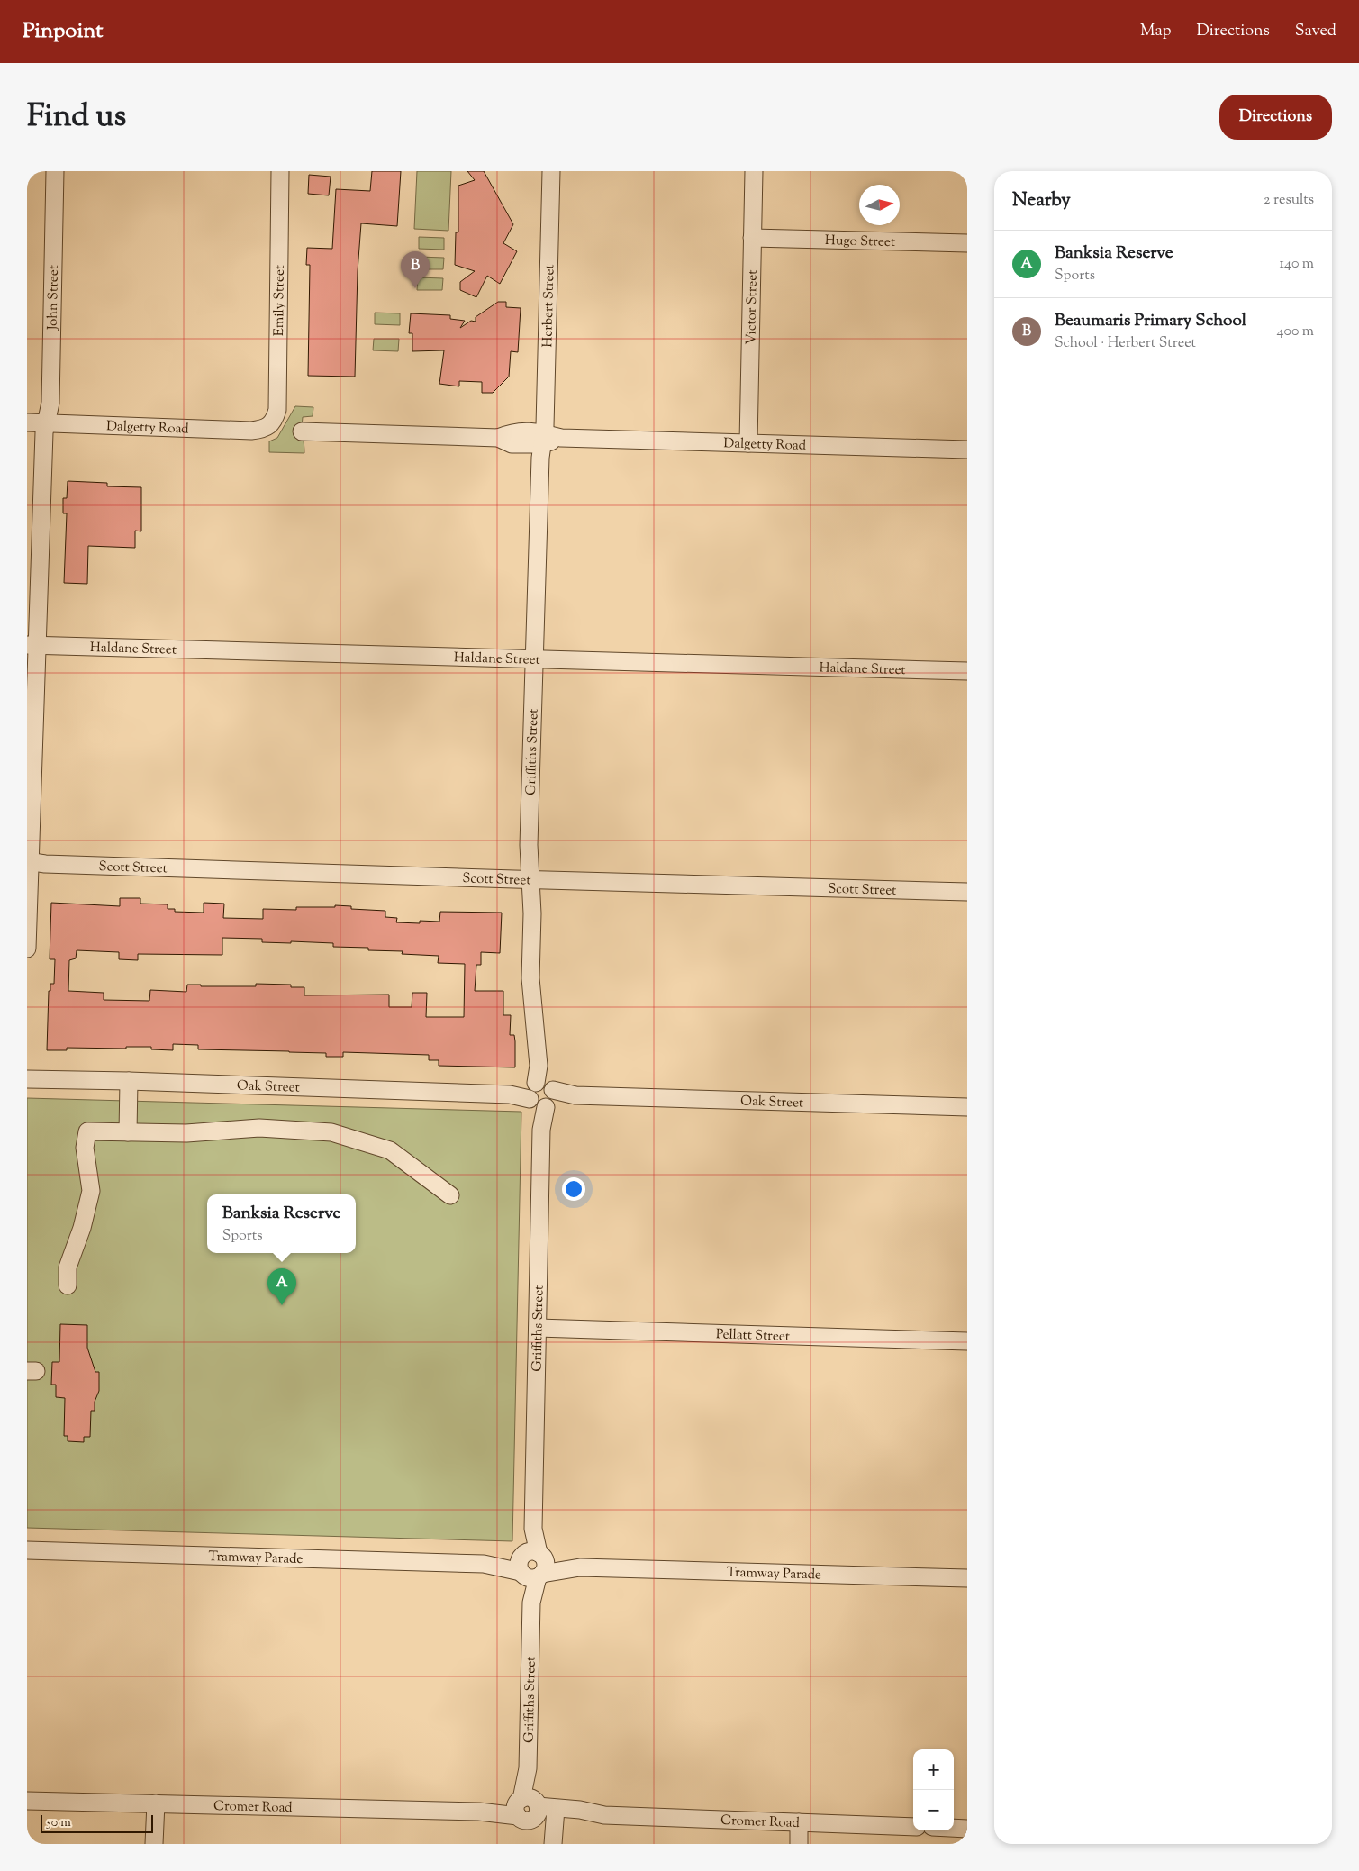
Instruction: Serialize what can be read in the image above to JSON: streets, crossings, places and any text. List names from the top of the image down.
{
  "streets": {
    "street": [
      "Hugo Street",
      "John Street",
      "Emily Street",
      "Herbert Street",
      "Victor Street",
      "Dalgetty Road",
      "Haldane Street",
      "Griffiths Street",
      "Scott Street",
      "Oak Street",
      "Pellatt Street",
      "Tramway Parade",
      "Cromer Road"
    ]
  },
  "crossings": [
    ["Hugo Street", "Victor Street"],
    ["John Street", "Dalgetty Road"],
    ["John Street", "Haldane Street"],
    ["John Street", "Scott Street"],
    ["Emily Street", "Dalgetty Road"],
    ["Herbert Street", "Dalgetty Road"],
    ["Herbert Street", "Griffiths Street"],
    ["Victor Street", "Dalgetty Road"],
    ["Dalgetty Road", "Griffiths Street"],
    ["Haldane Street", "Griffiths Street"],
    ["Griffiths Street", "Scott Street"],
    ["Griffiths Street", "Oak Street"],
    ["Griffiths Street", "Pellatt Street"],
    ["Griffiths Street", "Tramway Parade"],
    ["Griffiths Street", "Cromer Road"]
  ],
  "scale_bar": "50 m",
  "north": "right",
  "page": {
    "header": "Pinpoint",
    "nav": ["Map", "Directions", "Saved"],
    "title": "Find us",
    "buttons": "Directions",
    "heading": ["Nearby", "2 results"],
    "list": [
      {
        "mark": "A",
        "name": "Banksia Reserve",
        "note": "Sports",
        "value": "140 m"
      },
      {
        "mark": "B",
        "name": "Beaumaris Primary School",
        "note": "School · Herbert Street",
        "value": "400 m"
      }
    ],
    "pins": ["B", "A"],
    "popup": ["Banksia Reserve", "Sports"],
    "map_buttons": ["+", "−"],
    "scale": "50 m"
  }
}
